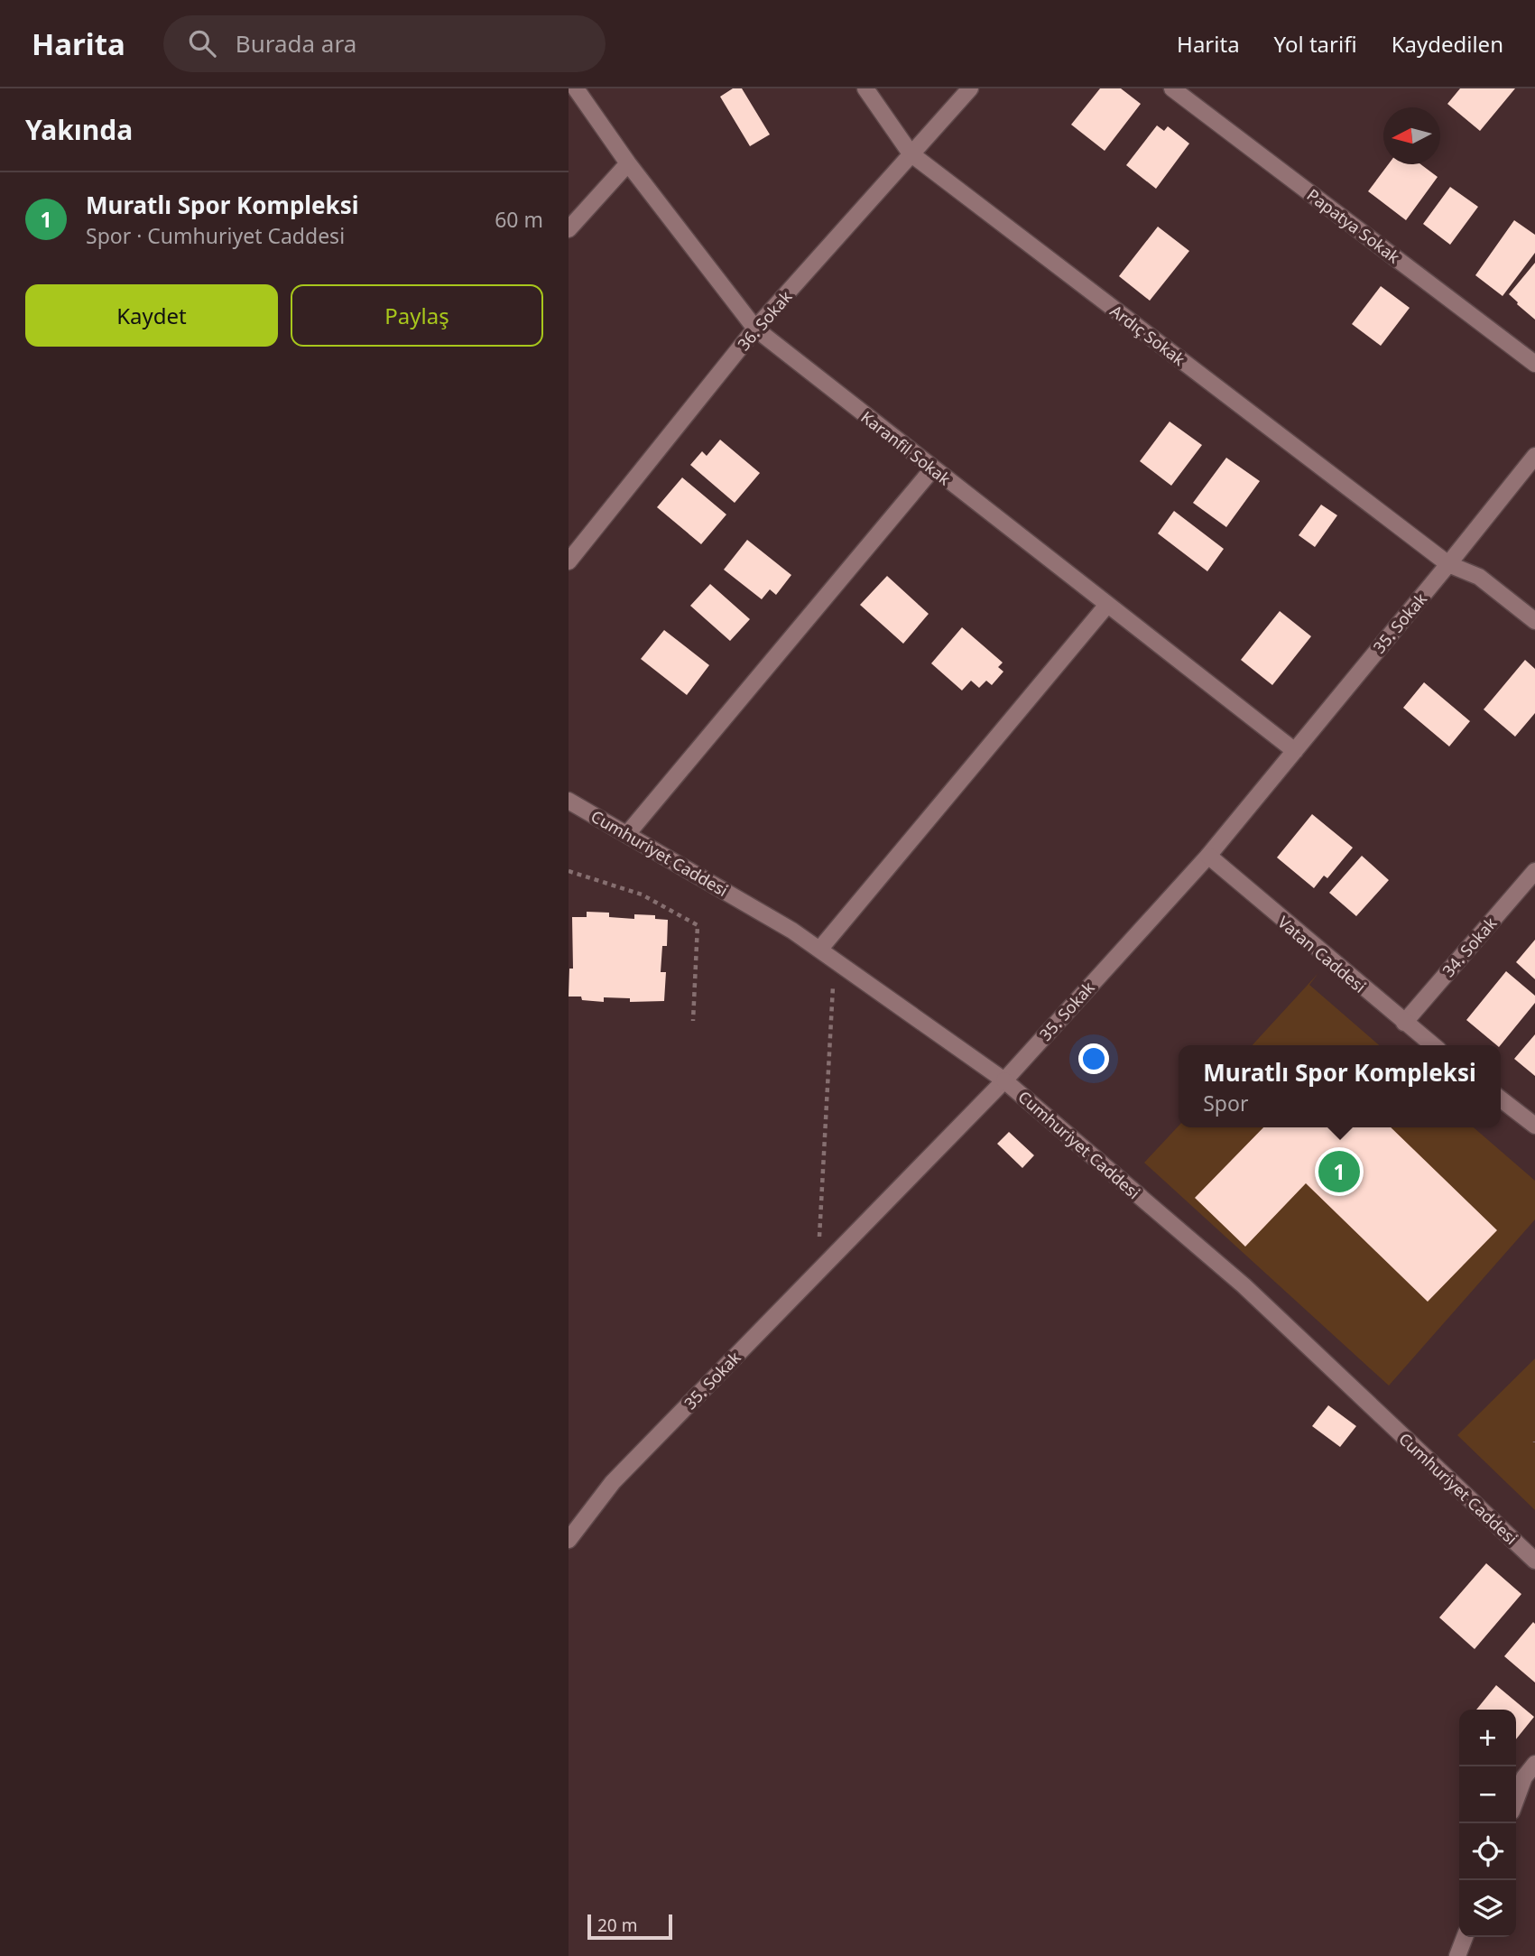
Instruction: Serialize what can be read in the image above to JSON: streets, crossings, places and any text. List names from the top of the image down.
{
  "streets": {
    "street": [
      "Papatya Sokak",
      "36. Sokak",
      "Ardıç Sokak",
      "Karanfil Sokak",
      "35. Sokak",
      "Cumhuriyet Caddesi",
      "34. Sokak",
      "Vatan Caddesi"
    ]
  },
  "crossings": [
    ["36. Sokak", "Ardıç Sokak"],
    ["36. Sokak", "Karanfil Sokak"],
    ["Ardıç Sokak", "35. Sokak"],
    ["Karanfil Sokak", "35. Sokak"],
    ["35. Sokak", "Cumhuriyet Caddesi"],
    ["35. Sokak", "Vatan Caddesi"],
    ["34. Sokak", "Vatan Caddesi"]
  ],
  "scale_bar": "20 m",
  "north": "left",
  "page": {
    "header": "Harita",
    "search": "Burada ara",
    "nav": ["Harita", "Yol tarifi", "Kaydedilen"],
    "heading": "Yakında",
    "list": [
      {
        "mark": "1",
        "name": "Muratlı Spor Kompleksi",
        "note": "Spor · Cumhuriyet Caddesi",
        "value": "60 m"
      }
    ],
    "buttons": ["Kaydet", "Paylaş"],
    "popup": ["Muratlı Spor Kompleksi", "Spor"],
    "pins": "1",
    "map_buttons": ["+", "−"],
    "scale": "20 m"
  }
}
